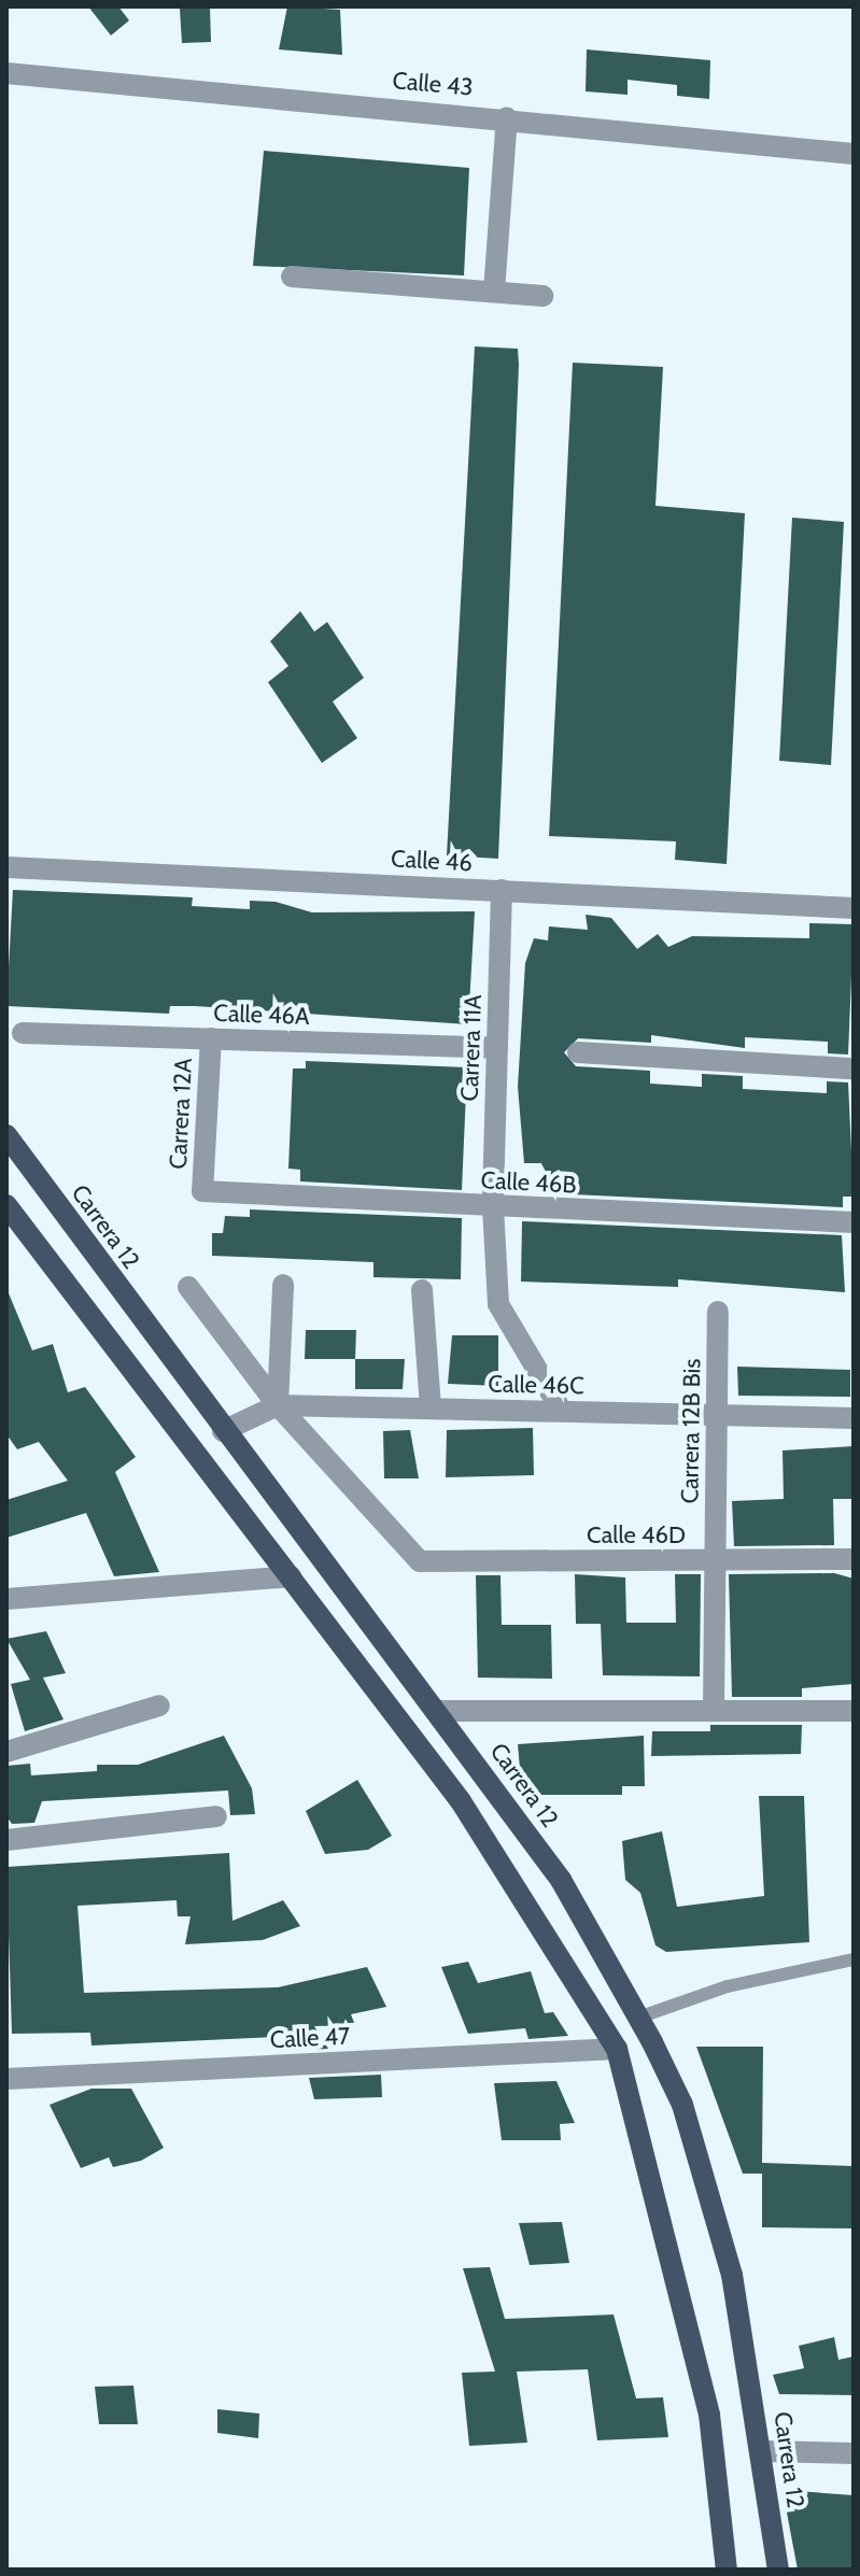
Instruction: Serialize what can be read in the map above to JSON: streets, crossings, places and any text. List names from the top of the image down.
{
  "streets": {
    "main road": ["Carrera 12"],
    "street": [
      "Calle 43",
      "Calle 46",
      "Calle 46A",
      "Carrera 11A",
      "Carrera 12A",
      "Calle 46B",
      "Calle 46C",
      "Carrera 12B Bis",
      "Calle 46D",
      "Calle 47"
    ]
  },
  "crossings": [
    ["Calle 46", "Carrera 11A"],
    ["Calle 46A", "Carrera 11A"],
    ["Calle 46A", "Carrera 12A"],
    ["Carrera 11A", "Calle 46B"],
    ["Carrera 11A", "Calle 46C"],
    ["Carrera 12A", "Calle 46B"],
    ["Carrera 12", "Calle 46C"],
    ["Calle 46C", "Carrera 12B Bis"],
    ["Calle 46C", "Calle 46D"],
    ["Carrera 12B Bis", "Calle 46D"]
  ]
}
